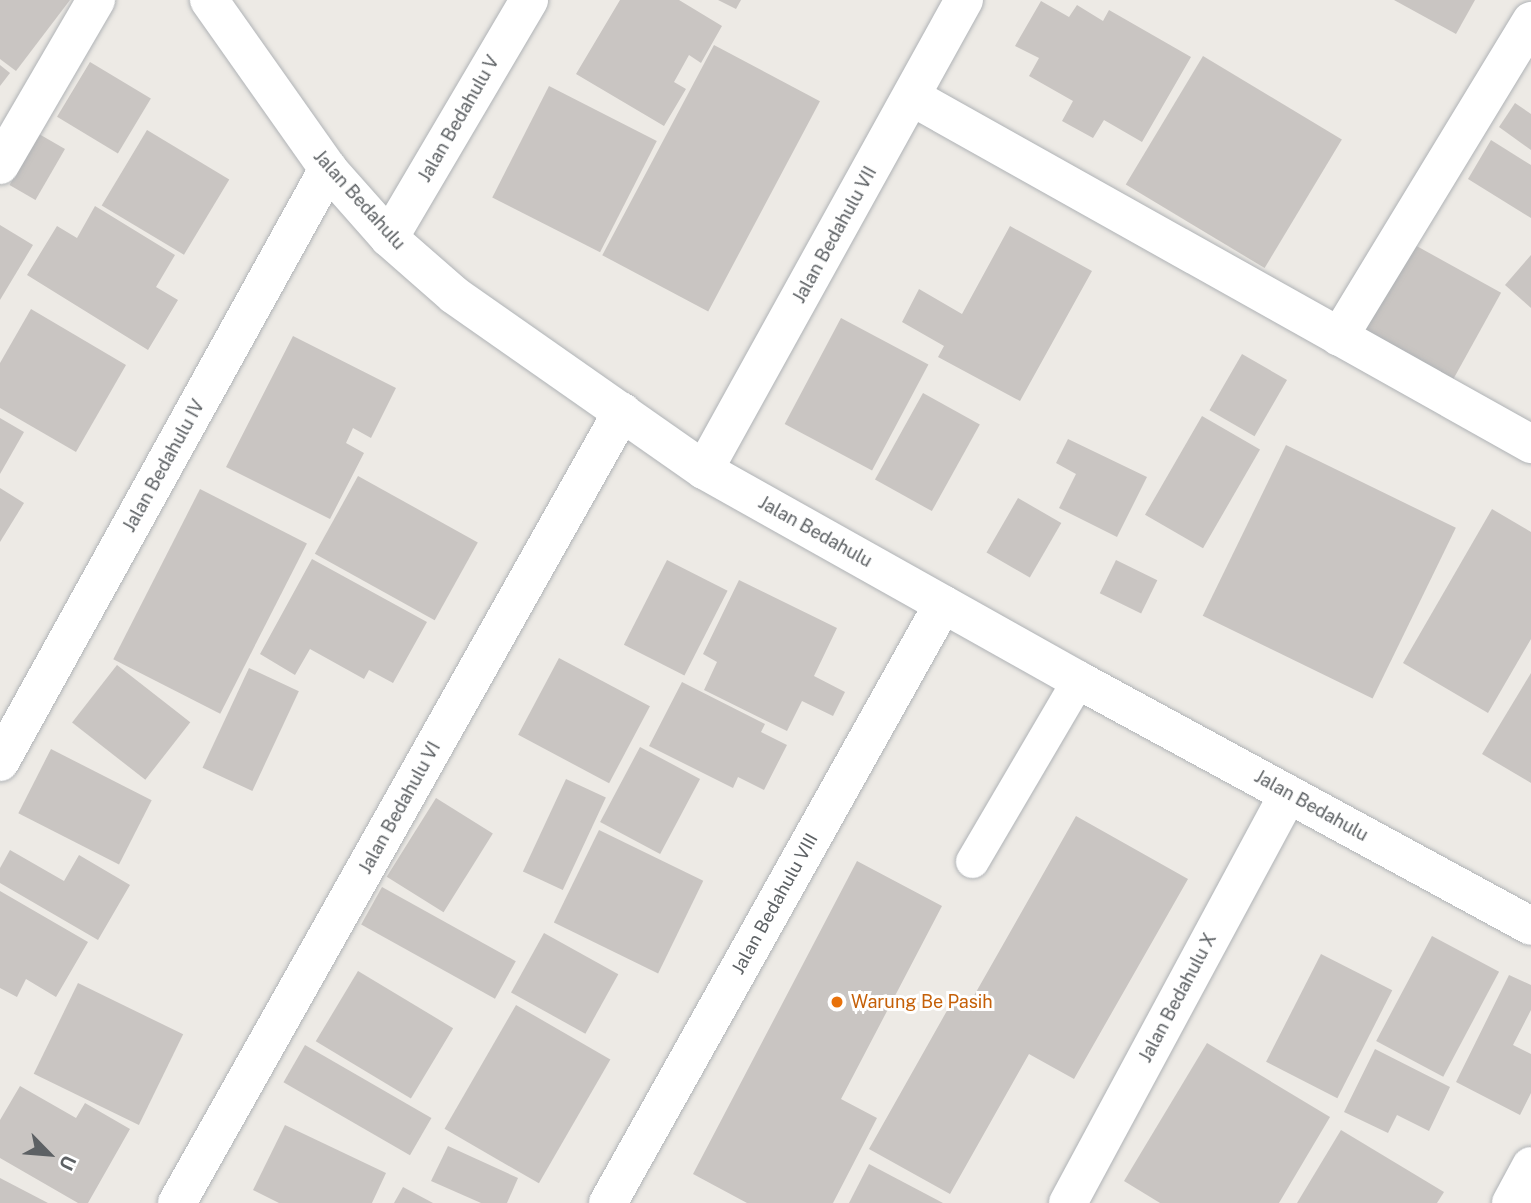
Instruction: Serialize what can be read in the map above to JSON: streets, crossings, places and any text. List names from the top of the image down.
{
  "streets": {
    "street": [
      "Jalan Bedahulu V",
      "Jalan Bedahulu",
      "Jalan Bedahulu VII",
      "Jalan Bedahulu IV",
      "Jalan Bedahulu VI",
      "Jalan Bedahulu VIII",
      "Jalan Bedahulu X"
    ]
  },
  "crossings": [
    ["Jalan Bedahulu V", "Jalan Bedahulu"],
    ["Jalan Bedahulu", "Jalan Bedahulu VII"],
    ["Jalan Bedahulu", "Jalan Bedahulu IV"],
    ["Jalan Bedahulu", "Jalan Bedahulu VI"],
    ["Jalan Bedahulu", "Jalan Bedahulu VIII"],
    ["Jalan Bedahulu", "Jalan Bedahulu X"]
  ],
  "places": ["Warung Be Pasih"],
  "north": "bottom right"
}
